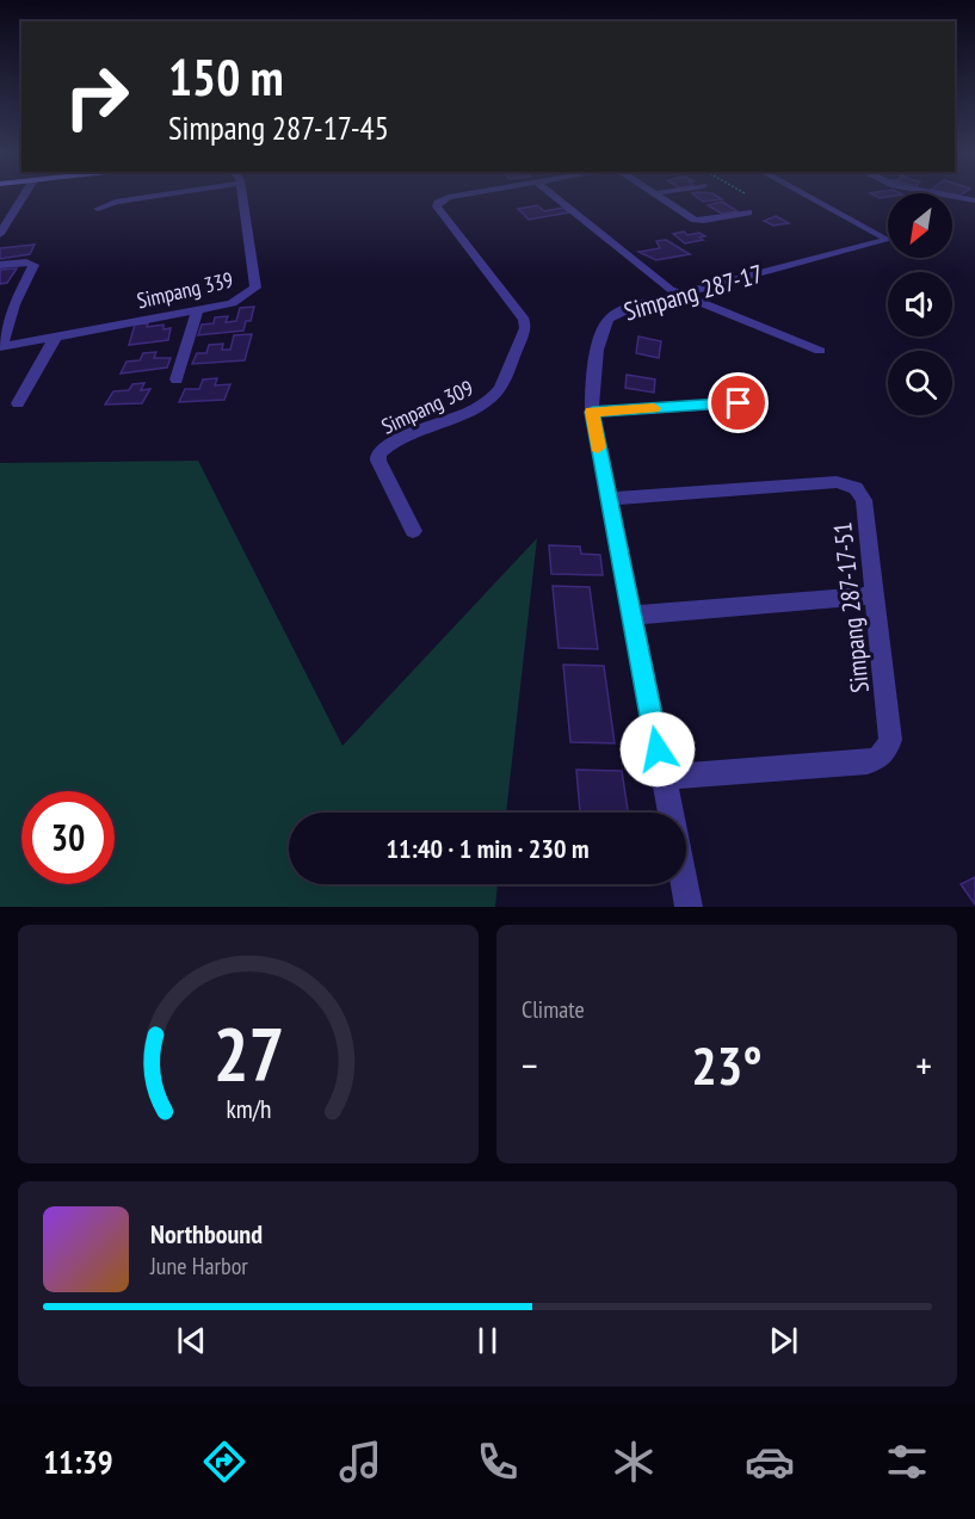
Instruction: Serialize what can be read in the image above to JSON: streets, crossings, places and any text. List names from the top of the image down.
{
  "streets": {
    "street": [
      "Simpang 339",
      "Simpang 287-17",
      "Simpang 309",
      "Simpang 287-17-51"
    ]
  },
  "crossings": [
    ["Simpang 287-17", "Simpang 287-17-51"]
  ],
  "north": "bottom left",
  "page": {
    "turn": ["150 m", "Simpang 287-17-45"],
    "limit": "30",
    "trip": "11:40 · 1 min · 230 m",
    "tile": "Climate",
    "heat": ["−", "23°", "+"],
    "song": ["Northbound", "June Harbor"],
    "tabs": "11:39",
    "gauge": ["27", "km/h"]
  }
}
